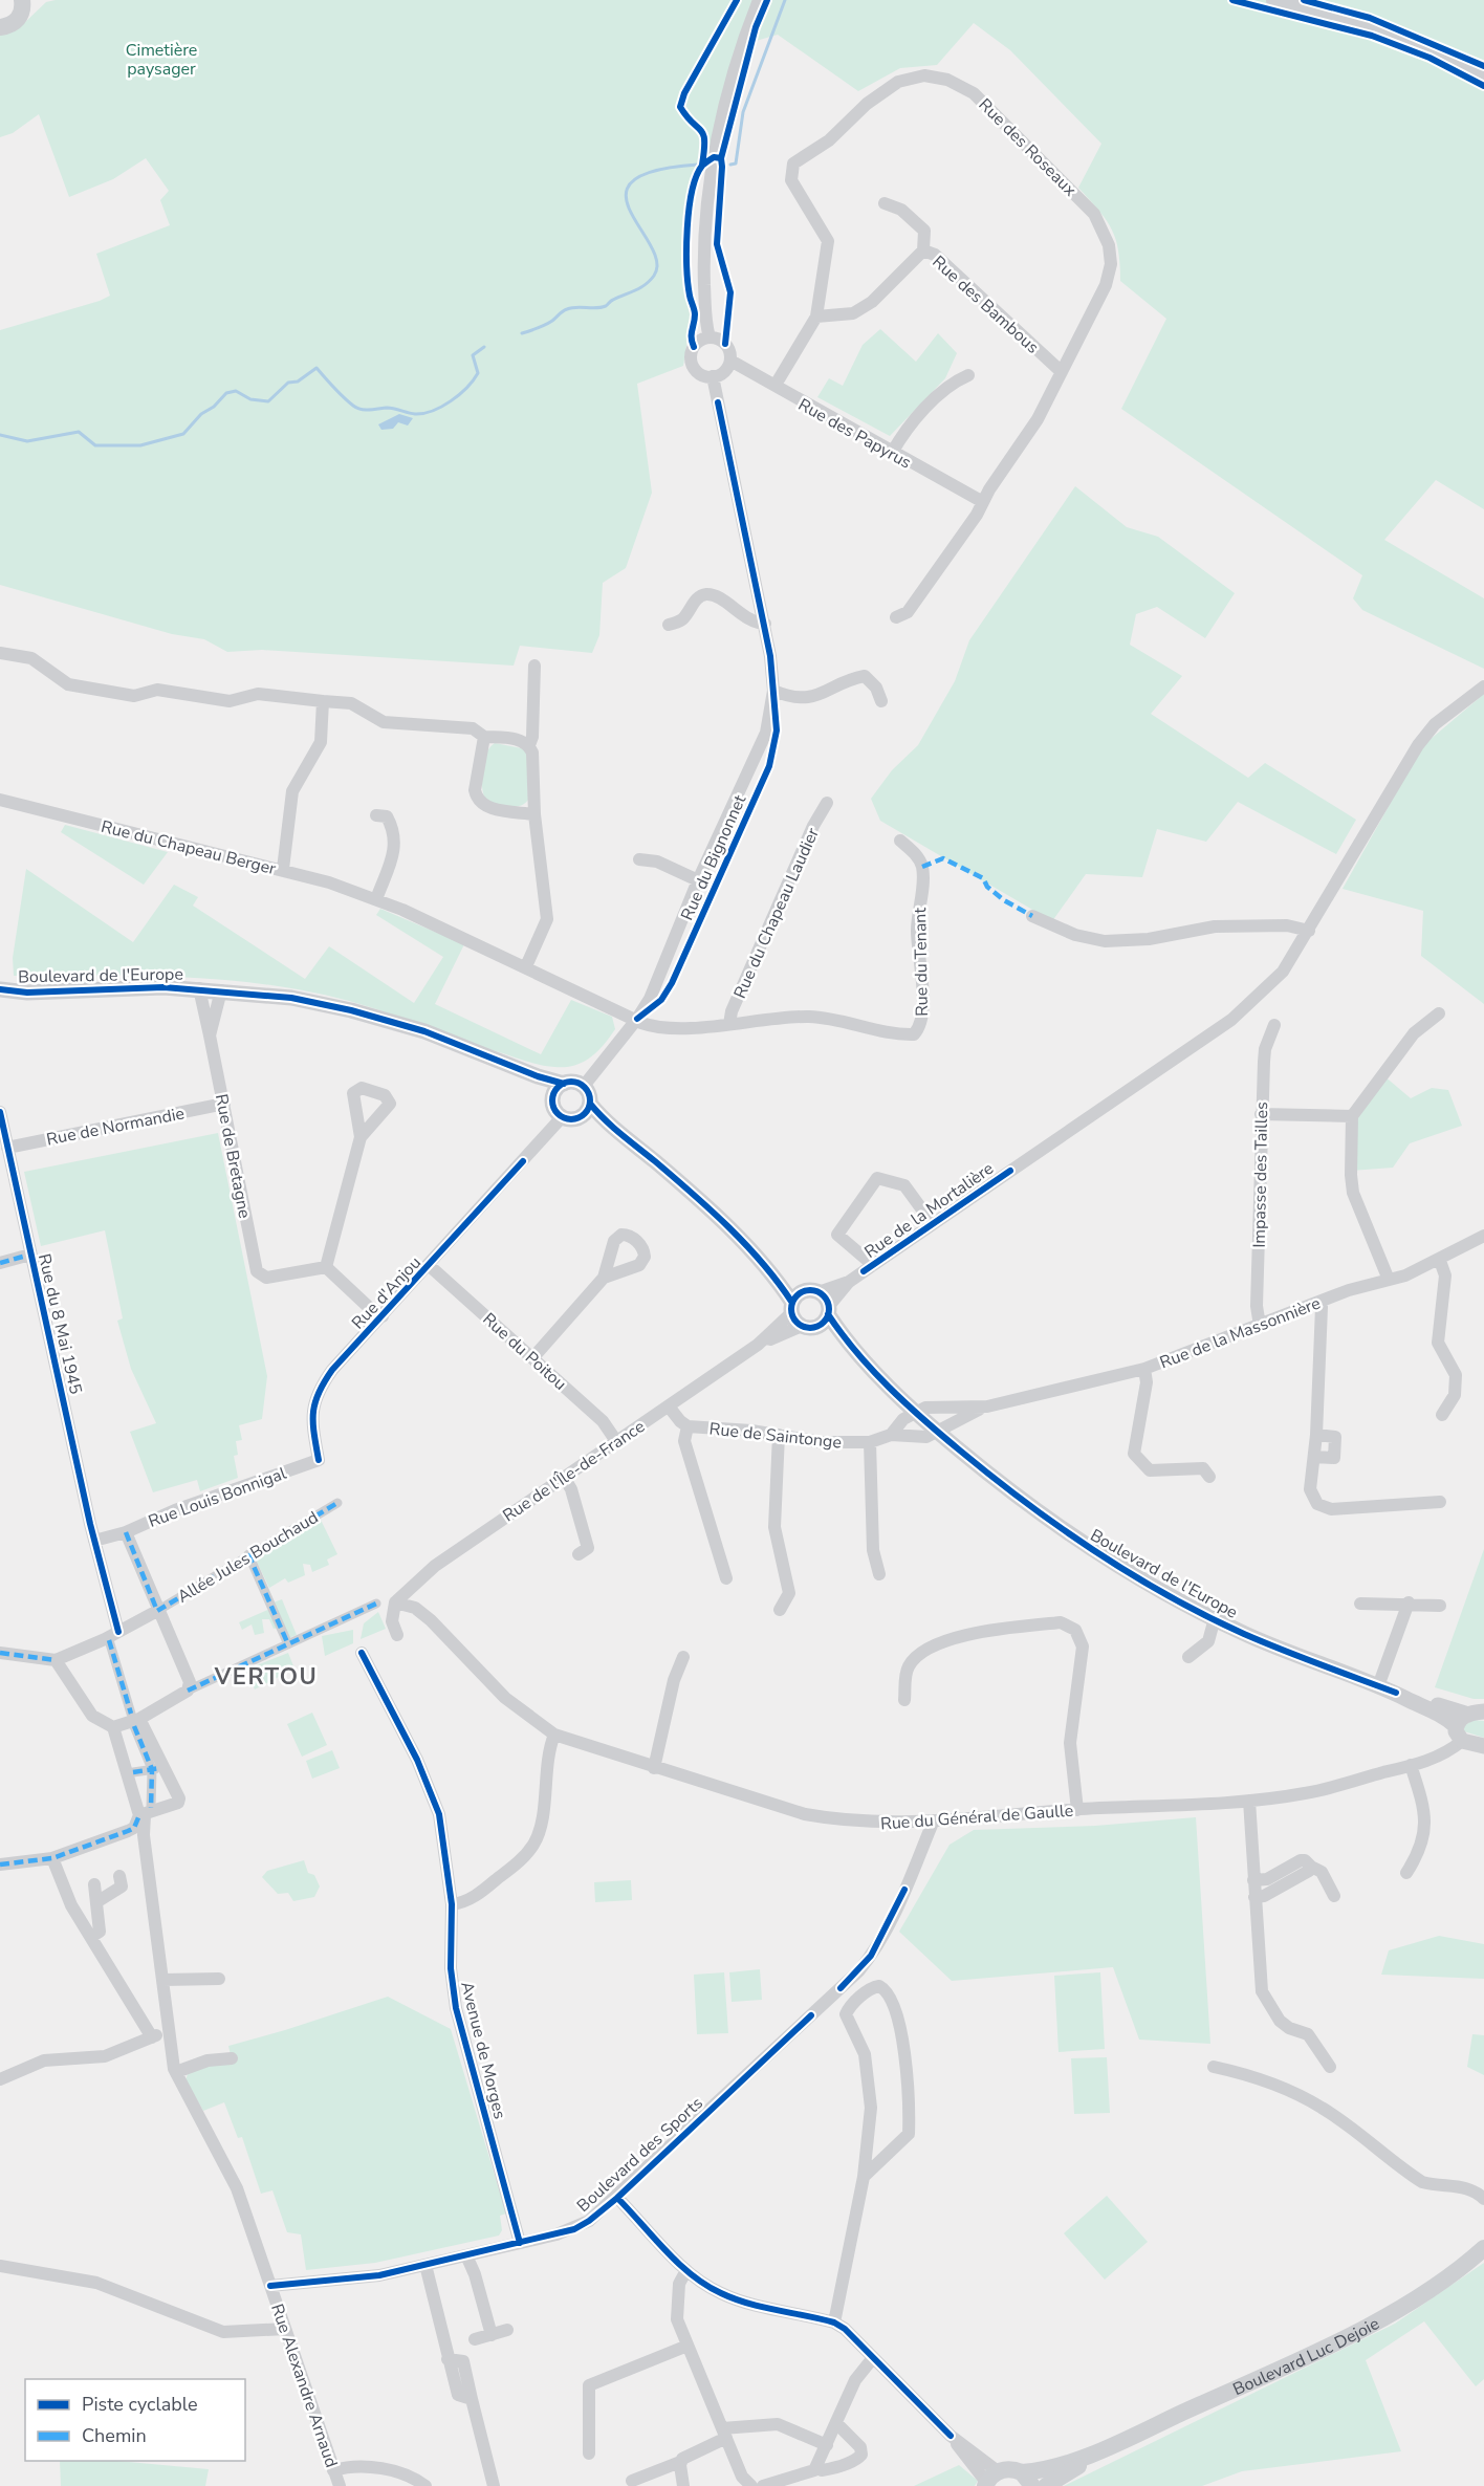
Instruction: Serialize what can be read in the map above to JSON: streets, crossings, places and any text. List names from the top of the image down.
{
  "streets": {
    "main road": ["Boulevard Luc Dejoie"],
    "street": [
      "Rue des Roseaux",
      "Rue des Bambous",
      "Rue des Papyrus",
      "Rue du Chapeau Berger",
      "Rue du Bignonnet",
      "Rue du Chapeau Laudier",
      "Rue du Tenant",
      "Boulevard de l'Europe",
      "Rue de Normandie",
      "Rue de Bretagne",
      "Impasse des Tailles",
      "Rue de la Mortalière",
      "Rue d'Anjou",
      "Rue du 8 Mai 1945",
      "Rue de la Massonnière",
      "Rue du Poitou",
      "Rue de Saintonge",
      "Rue de l'Île-de-France",
      "Rue Louis Bonnigal",
      "Allée Jules Bouchaud",
      "Rue du Général de Gaulle",
      "Avenue de Morges",
      "Boulevard des Sports",
      "Rue Alexandre Arnaud"
    ]
  },
  "crossings": [
    ["Rue des Roseaux", "Rue des Bambous"],
    ["Rue des Roseaux", "Rue des Papyrus"],
    ["Rue des Papyrus", "Rue du Bignonnet"],
    ["Rue du Chapeau Berger", "Rue du Bignonnet"],
    ["Rue du Chapeau Berger", "Rue du Tenant"],
    ["Rue du Bignonnet", "Rue du Tenant"],
    ["Rue du Bignonnet", "Boulevard de l'Europe"],
    ["Rue du Bignonnet", "Rue d'Anjou"],
    ["Rue du Chapeau Laudier", "Rue du Tenant"],
    ["Boulevard de l'Europe", "Rue de Bretagne"],
    ["Boulevard de l'Europe", "Rue de la Mortalière"],
    ["Boulevard de l'Europe", "Rue d'Anjou"],
    ["Boulevard de l'Europe", "Rue de la Massonnière"],
    ["Boulevard de l'Europe", "Rue de Saintonge"],
    ["Boulevard de l'Europe", "Rue de l'Île-de-France"],
    ["Rue de Normandie", "Rue de Bretagne"],
    ["Rue de Normandie", "Rue du 8 Mai 1945"],
    ["Impasse des Tailles", "Rue de la Massonnière"],
    ["Rue d'Anjou", "Rue du Poitou"],
    ["Rue d'Anjou", "Rue Louis Bonnigal"],
    ["Rue de la Massonnière", "Rue de Saintonge"],
    ["Rue du Poitou", "Rue de l'Île-de-France"],
    ["Rue de Saintonge", "Rue de l'Île-de-France"],
    ["Rue de l'Île-de-France", "Rue du Général de Gaulle"],
    ["Rue Louis Bonnigal", "Allée Jules Bouchaud"],
    ["Rue du Général de Gaulle", "Boulevard des Sports"],
    ["Avenue de Morges", "Boulevard des Sports"],
    ["Boulevard des Sports", "Rue Alexandre Arnaud"]
  ],
  "districts": ["VERTOU"],
  "parks": ["Cimetière paysager"],
  "legend": ["Piste cyclable", "Chemin"]
}
